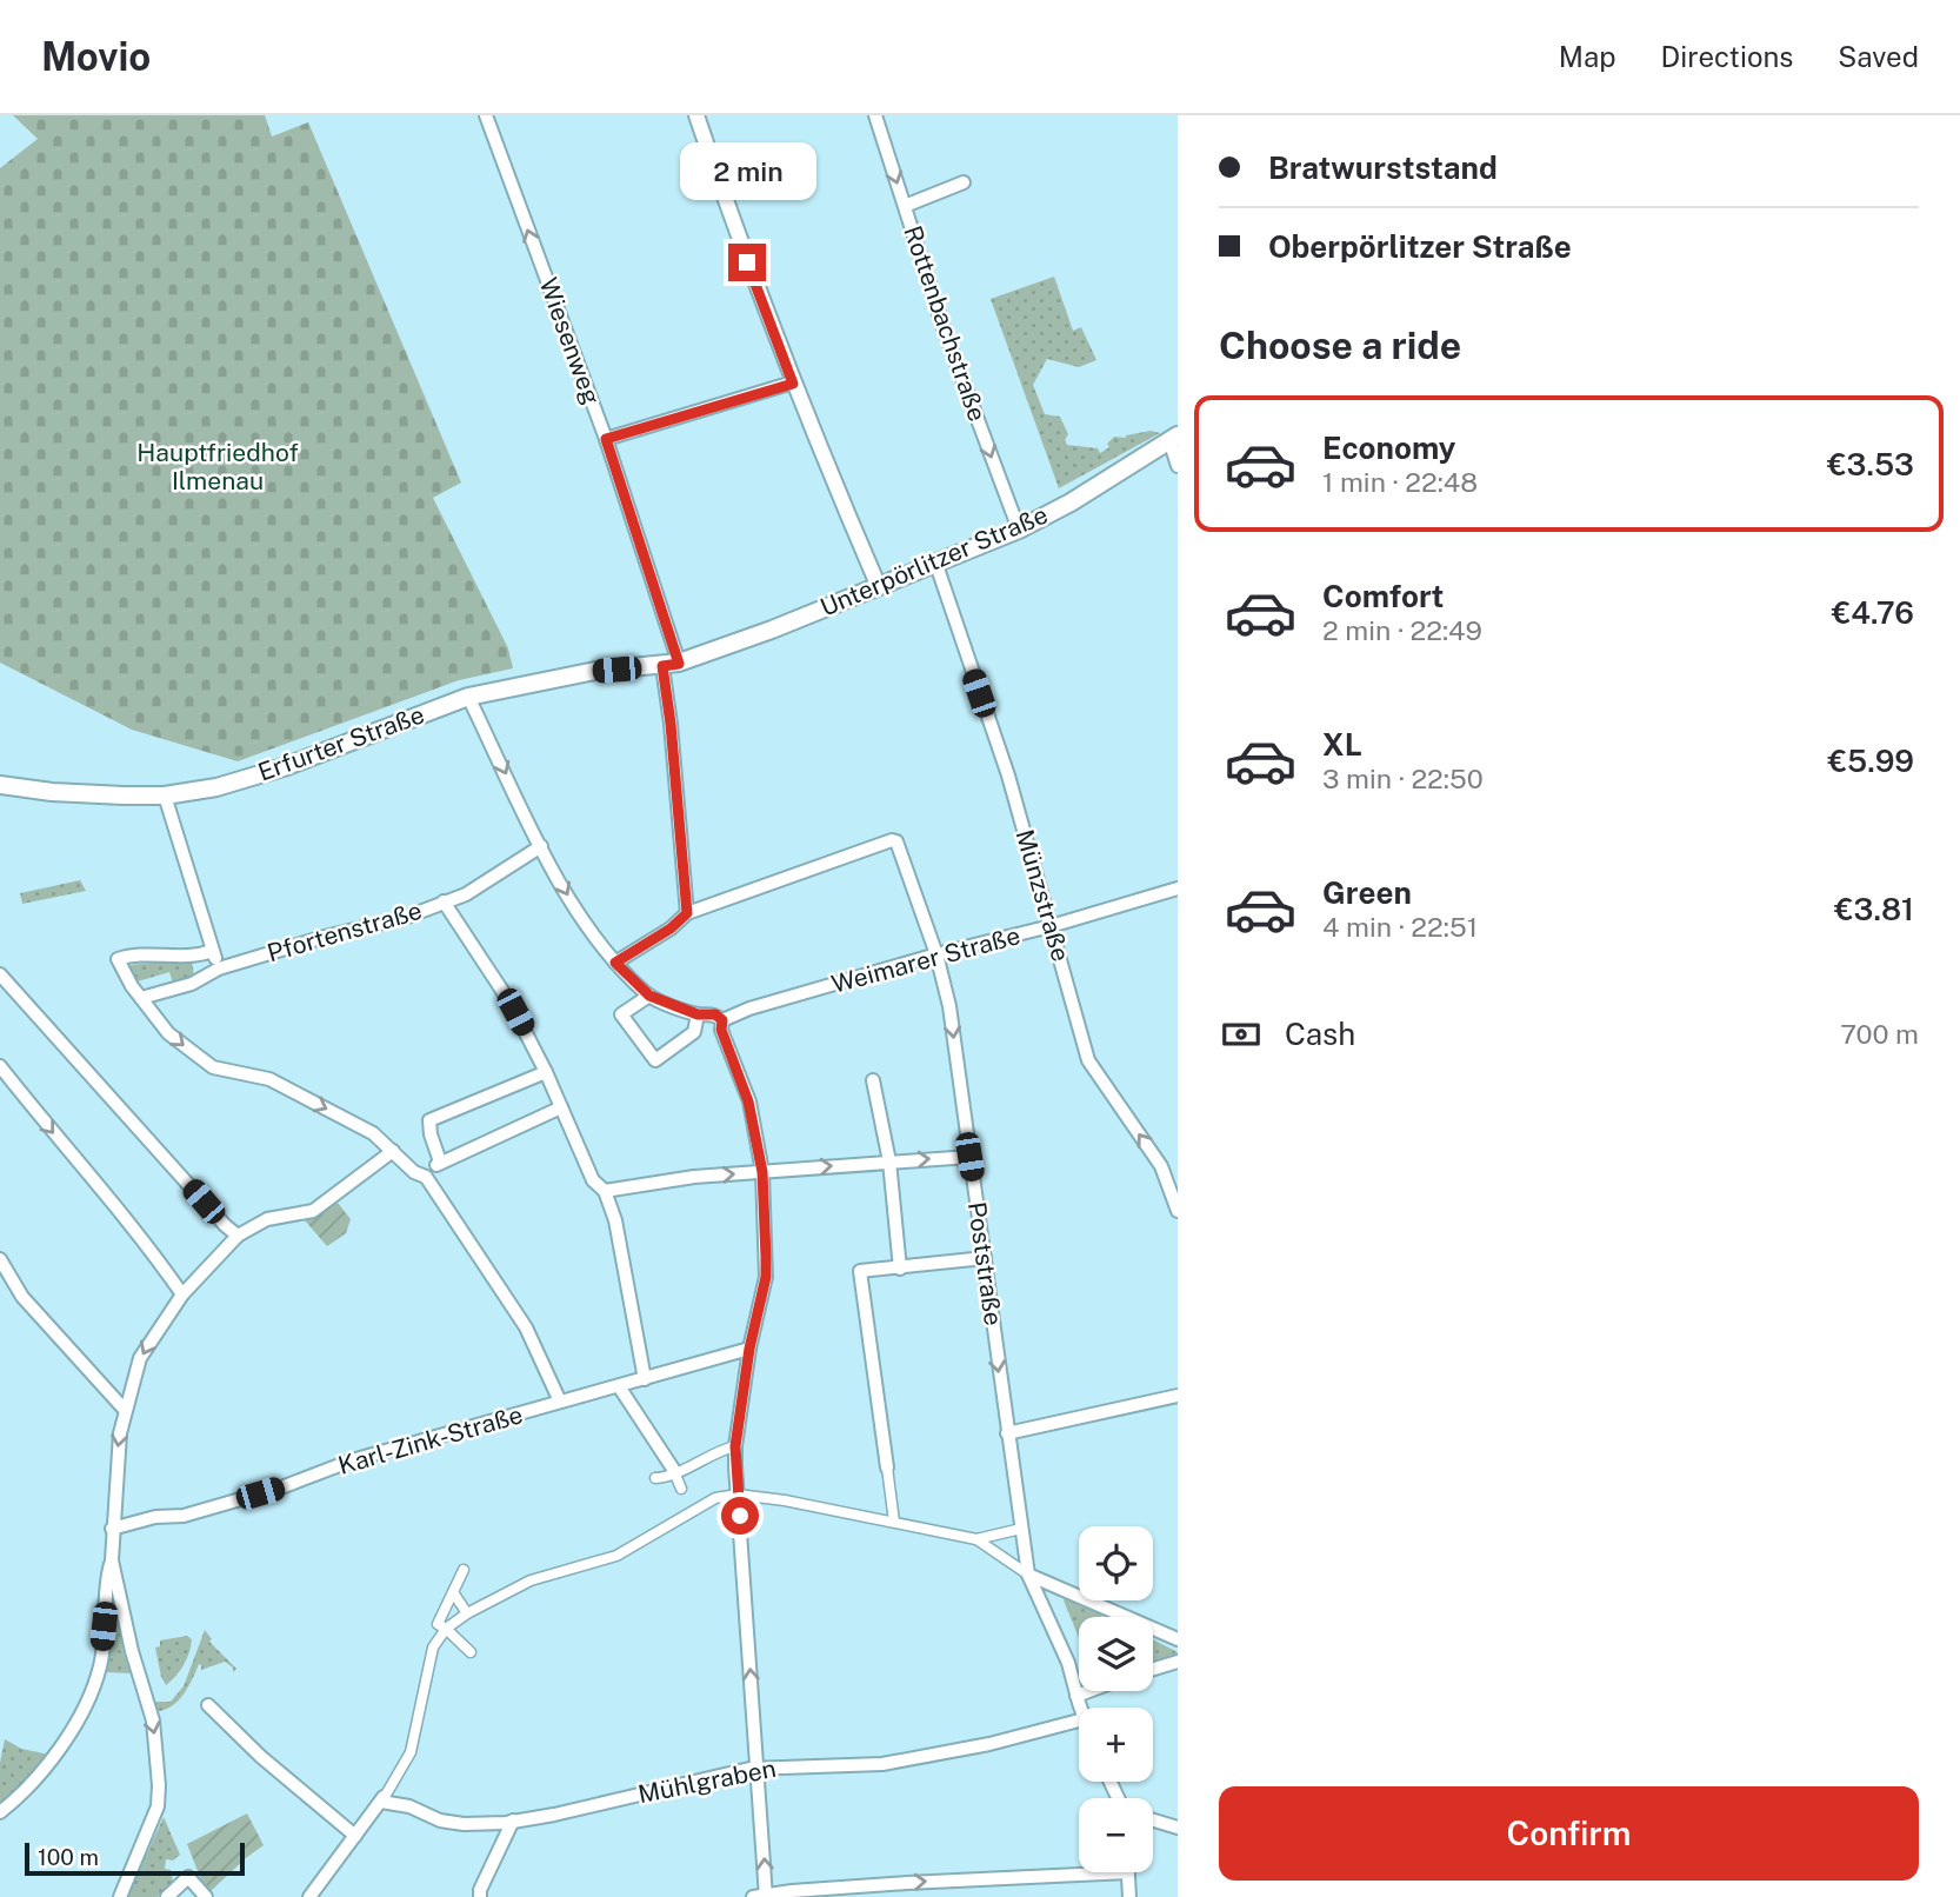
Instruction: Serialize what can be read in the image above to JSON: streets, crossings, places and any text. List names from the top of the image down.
{
  "streets": {
    "main road": ["Unterpörlitzer Straße", "Erfurter Straße"],
    "street": [
      "Rottenbachstraße",
      "Wiesenweg",
      "Münzstraße",
      "Pfortenstraße",
      "Weimarer Straße",
      "Poststraße",
      "Karl-Zink-Straße",
      "Mühlgraben"
    ]
  },
  "crossings": [
    ["Rottenbachstraße", "Unterpörlitzer Straße"],
    ["Wiesenweg", "Unterpörlitzer Straße"],
    ["Wiesenweg", "Erfurter Straße"],
    ["Wiesenweg", "Poststraße"],
    ["Unterpörlitzer Straße", "Erfurter Straße"],
    ["Unterpörlitzer Straße", "Münzstraße"],
    ["Münzstraße", "Weimarer Straße"],
    ["Weimarer Straße", "Poststraße"]
  ],
  "one_way": ["Rottenbachstraße", "Wiesenweg", "Münzstraße"],
  "parks": ["Hauptfriedhof Ilmenau"],
  "scale_bar": "100 m",
  "page": {
    "header": "Movio",
    "nav": ["Map", "Directions", "Saved"],
    "banner": ["Bratwurststand", "Oberpörlitzer Straße"],
    "bubble": "2 min",
    "heading": "Choose a ride",
    "list": [
      {
        "name": "Economy",
        "note": "1 min · 22:48",
        "value": "€3.53"
      },
      {
        "name": "Comfort",
        "note": "2 min · 22:49",
        "value": "€4.76"
      },
      {
        "name": "XL",
        "note": "3 min · 22:50",
        "value": "€5.99"
      },
      {
        "name": "Green",
        "note": "4 min · 22:51",
        "value": "€3.81"
      }
    ],
    "pay": ["Cash", "700 m"],
    "map_buttons": ["+", "−"],
    "buttons": "Confirm",
    "scale": "100 m"
  }
}
